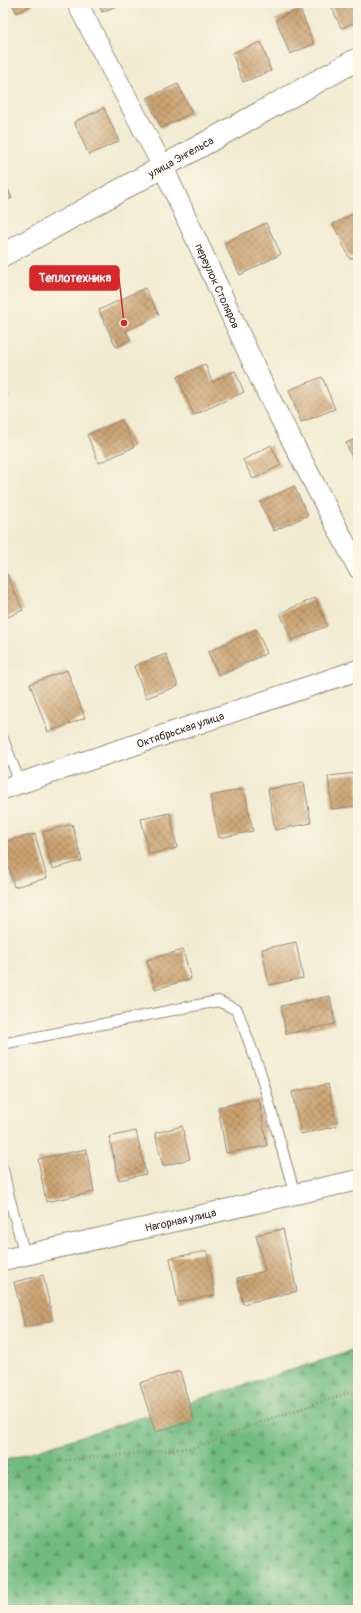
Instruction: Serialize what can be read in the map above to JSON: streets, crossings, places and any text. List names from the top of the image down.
{
  "streets": {
    "street": [
      "улица Энгельса",
      "переулок Столяров",
      "Октябрьская улица",
      "Нагорная улица"
    ]
  },
  "crossings": [
    ["улица Энгельса", "переулок Столяров"]
  ],
  "places": ["Теплотехника"]
}
